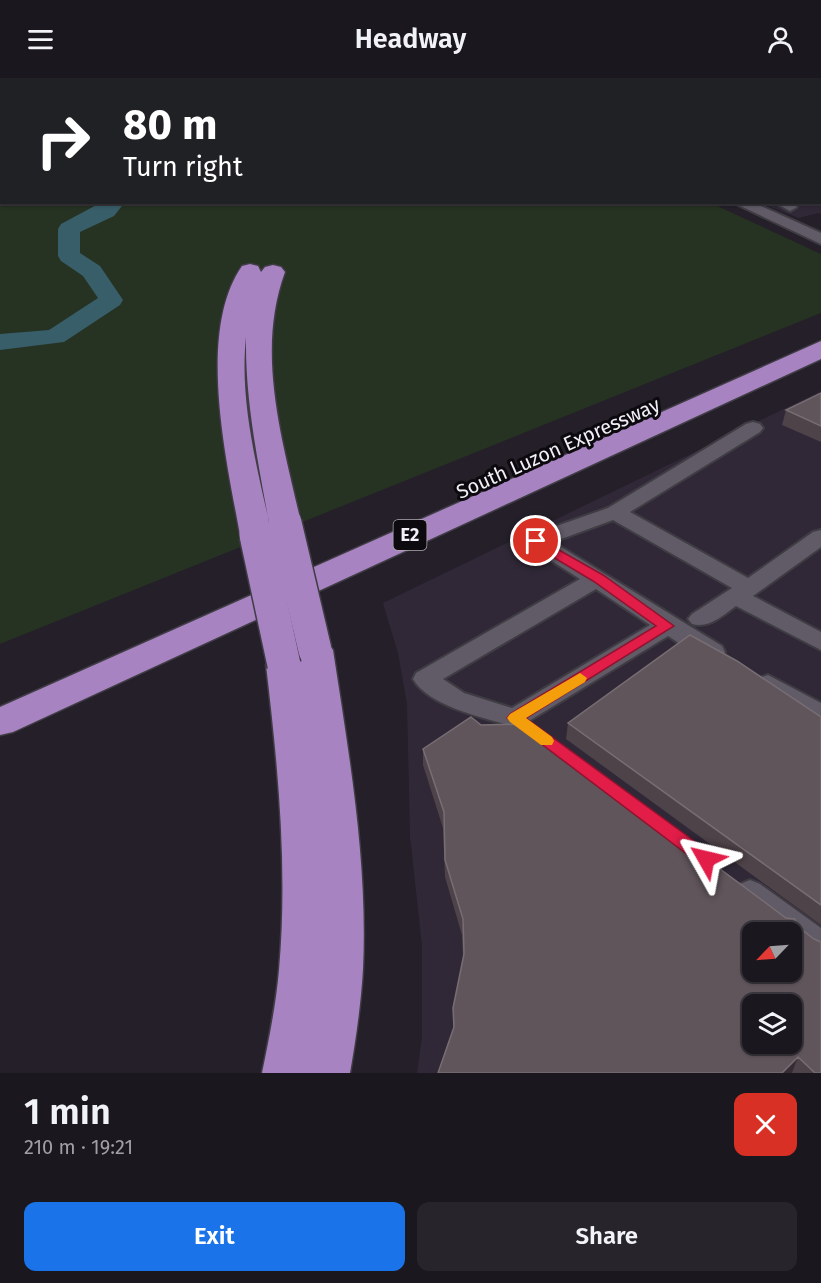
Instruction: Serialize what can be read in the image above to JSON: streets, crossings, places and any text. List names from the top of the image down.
{
  "streets": {
    "highway": ["South Luzon Expressway", "E2"]
  },
  "north": "bottom left",
  "page": {
    "header": "Headway",
    "turn": ["80 m", "Turn right"],
    "heading": ["1 min", "210 m · 19:21"],
    "buttons": ["Exit", "Share"]
  }
}
